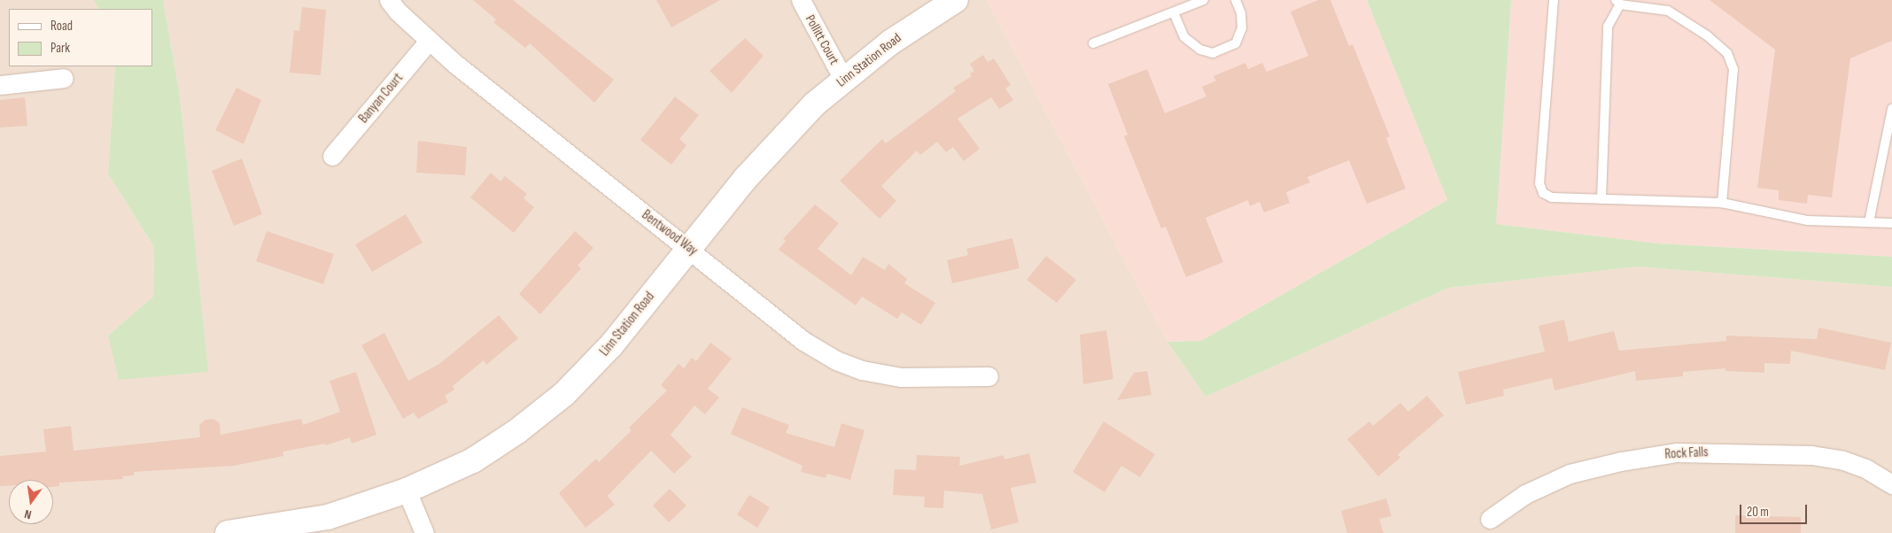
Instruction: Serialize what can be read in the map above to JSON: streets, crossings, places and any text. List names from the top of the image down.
{
  "streets": {
    "street": [
      "Pollitt Court",
      "Linn Station Road",
      "Banyan Court",
      "Bentwood Way",
      "Rock Falls"
    ]
  },
  "crossings": [
    ["Pollitt Court", "Linn Station Road"],
    ["Linn Station Road", "Bentwood Way"],
    ["Banyan Court", "Bentwood Way"]
  ],
  "legend": ["Road", "Park"],
  "scale_bar": "20 m",
  "north": "bottom"
}
